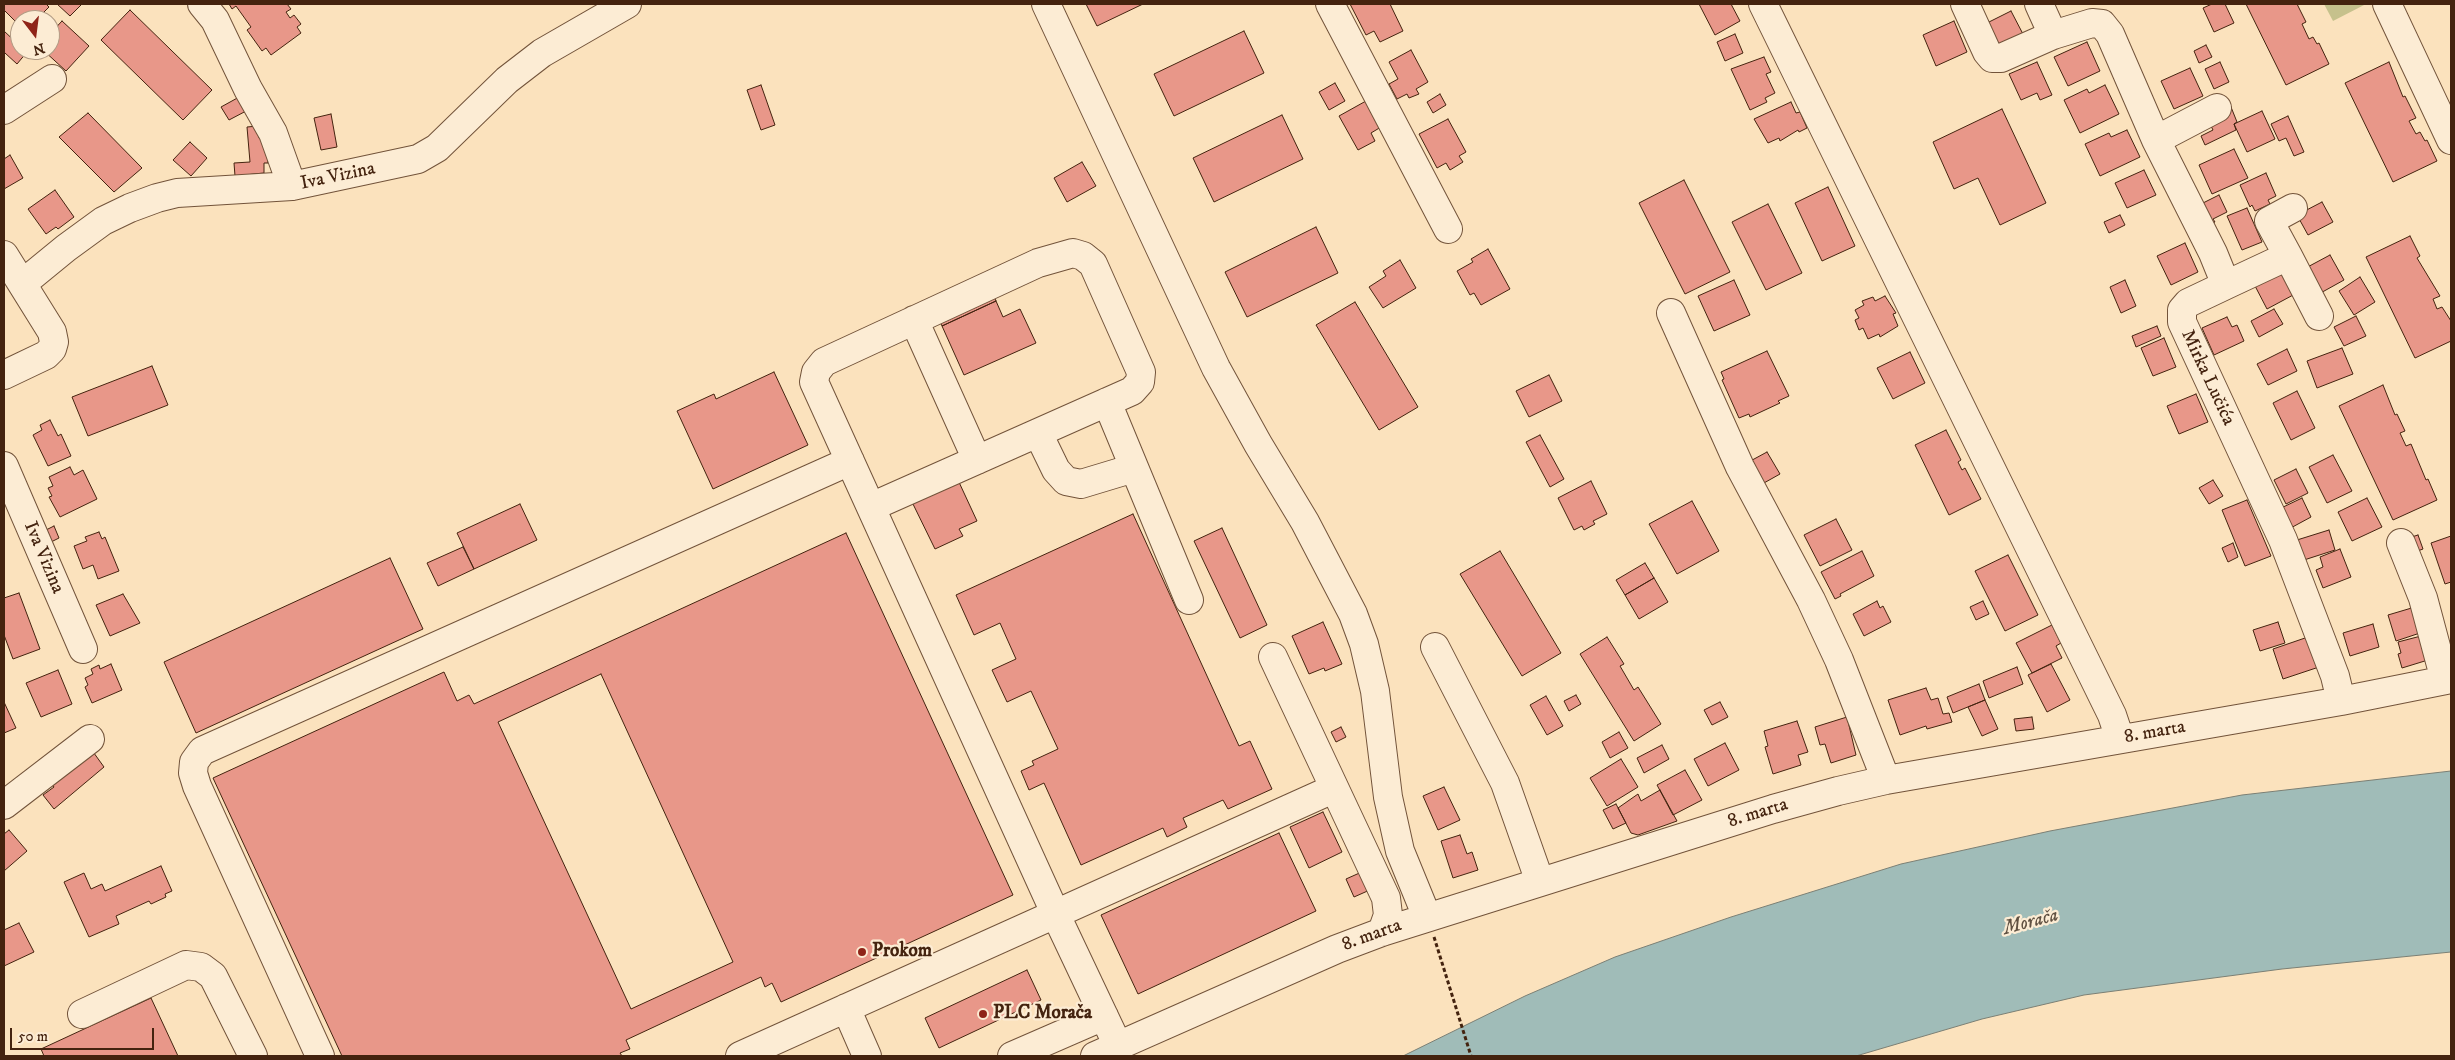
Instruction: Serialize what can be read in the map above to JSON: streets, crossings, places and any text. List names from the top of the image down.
{
  "streets": {
    "street": ["Iva Vizina", "Mirka Lučića", "8. marta"]
  },
  "crossings": [
    ["Mirka Lučića", "8. marta"]
  ],
  "water": ["Morača"],
  "places": ["Prokom", "PLC Morača"],
  "scale_bar": "50 m",
  "north": "bottom"
}
